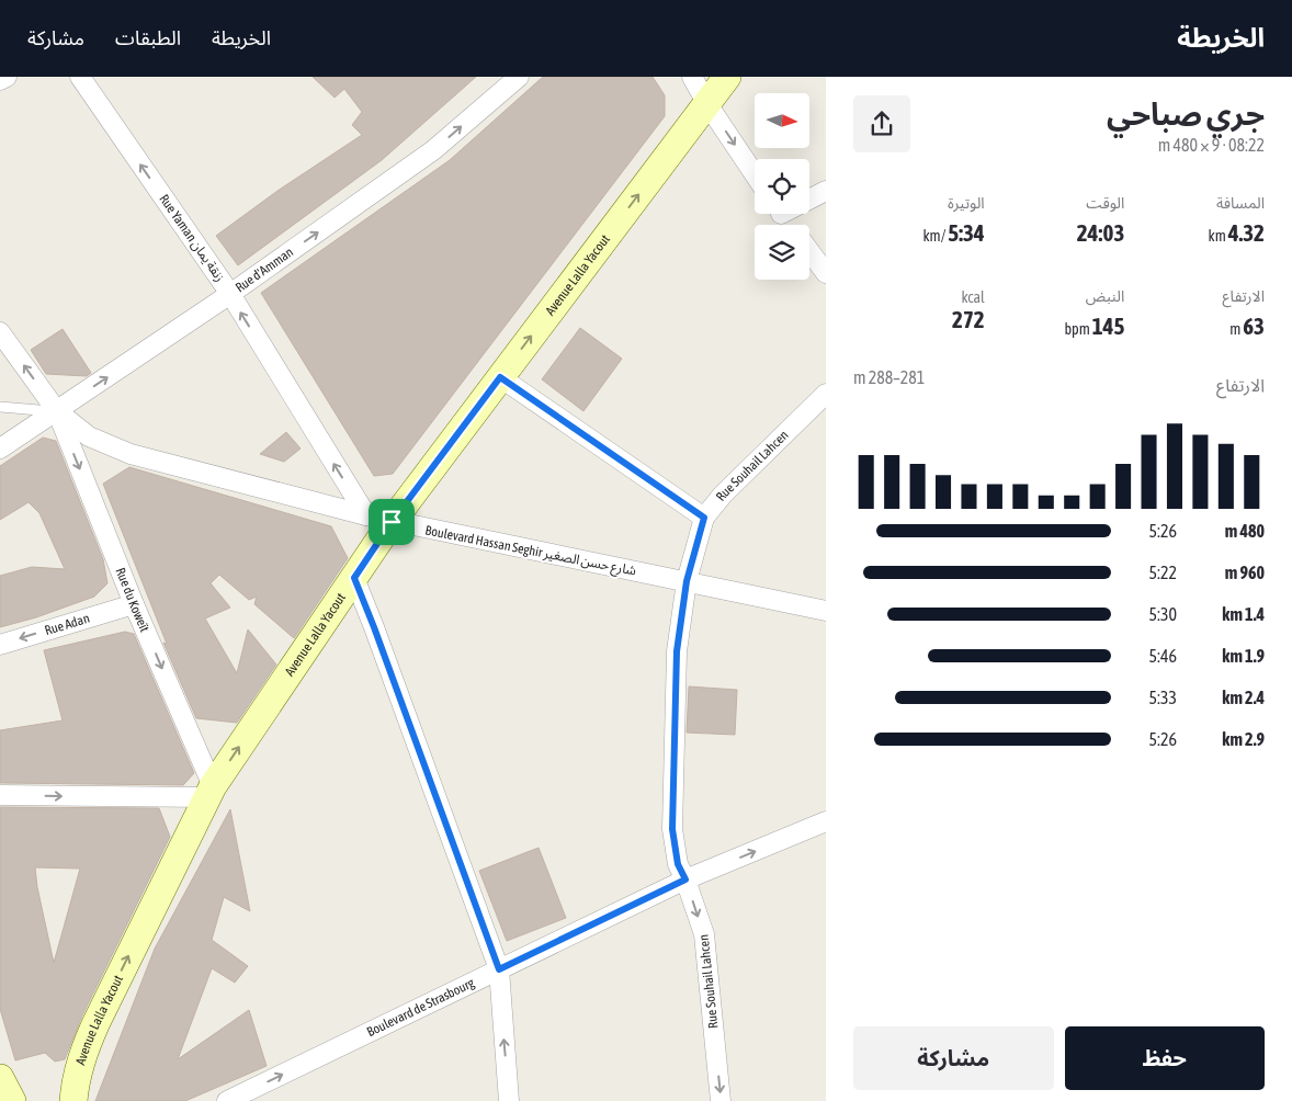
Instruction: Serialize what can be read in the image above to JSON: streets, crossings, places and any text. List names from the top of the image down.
{
  "streets": {
    "main road": ["Avenue Lalla Yacout"],
    "street": [
      "Rue Yaman زنقة يمان",
      "Rue d'Amman",
      "Rue Souhail Lahcen",
      "Boulevard Hassan Seghir شارع حسن الصغير",
      "Rue du Koweït",
      "Rue Adan",
      "Boulevard de Strasbourg"
    ]
  },
  "crossings": [
    ["Rue Yaman زنقة يمان", "Rue d'Amman"],
    ["Rue Yaman زنقة يمان", "Avenue Lalla Yacout"],
    ["Rue Yaman زنقة يمان", "Boulevard Hassan Seghir شارع حسن الصغير"],
    ["Rue d'Amman", "Boulevard Hassan Seghir شارع حسن الصغير"],
    ["Rue d'Amman", "Rue du Koweït"],
    ["Avenue Lalla Yacout", "Boulevard Hassan Seghir شارع حسن الصغير"],
    ["Avenue Lalla Yacout", "Rue du Koweït"],
    ["Rue Souhail Lahcen", "Boulevard Hassan Seghir شارع حسن الصغير"],
    ["Rue Souhail Lahcen", "Boulevard de Strasbourg"],
    ["Boulevard Hassan Seghir شارع حسن الصغير", "Rue du Koweït"],
    ["Rue du Koweït", "Rue Adan"]
  ],
  "one_way": [
    "Rue Yaman زنقة يمان",
    "Rue d'Amman",
    "Avenue Lalla Yacout",
    "Rue du Koweït",
    "Boulevard de Strasbourg"
  ],
  "north": "right",
  "page": {
    "header": "الخريطة",
    "nav": ["الخريطة", "الطبقات", "مشاركة"],
    "heading": ["جري صباحي", "08:22 · 9 × 480 m"],
    "stats": [
      ["المسافة", "4.32 km"],
      ["الوقت", "24:03"],
      ["الوتيرة", "5:34 /km"],
      ["الارتفاع", "63 m"],
      ["النبض", "145 bpm"],
      ["kcal", "272"]
    ],
    "chart": ["الارتفاع", "281–288 m"],
    "list": [
      {
        "name": "480 m",
        "note": "5:26"
      },
      {
        "name": "960 m",
        "note": "5:22"
      },
      {
        "name": "1.4 km",
        "note": "5:30"
      },
      {
        "name": "1.9 km",
        "note": "5:46"
      },
      {
        "name": "2.4 km",
        "note": "5:33"
      },
      {
        "name": "2.9 km",
        "note": "5:26"
      }
    ],
    "buttons": ["حفظ", "مشاركة"]
  }
}
